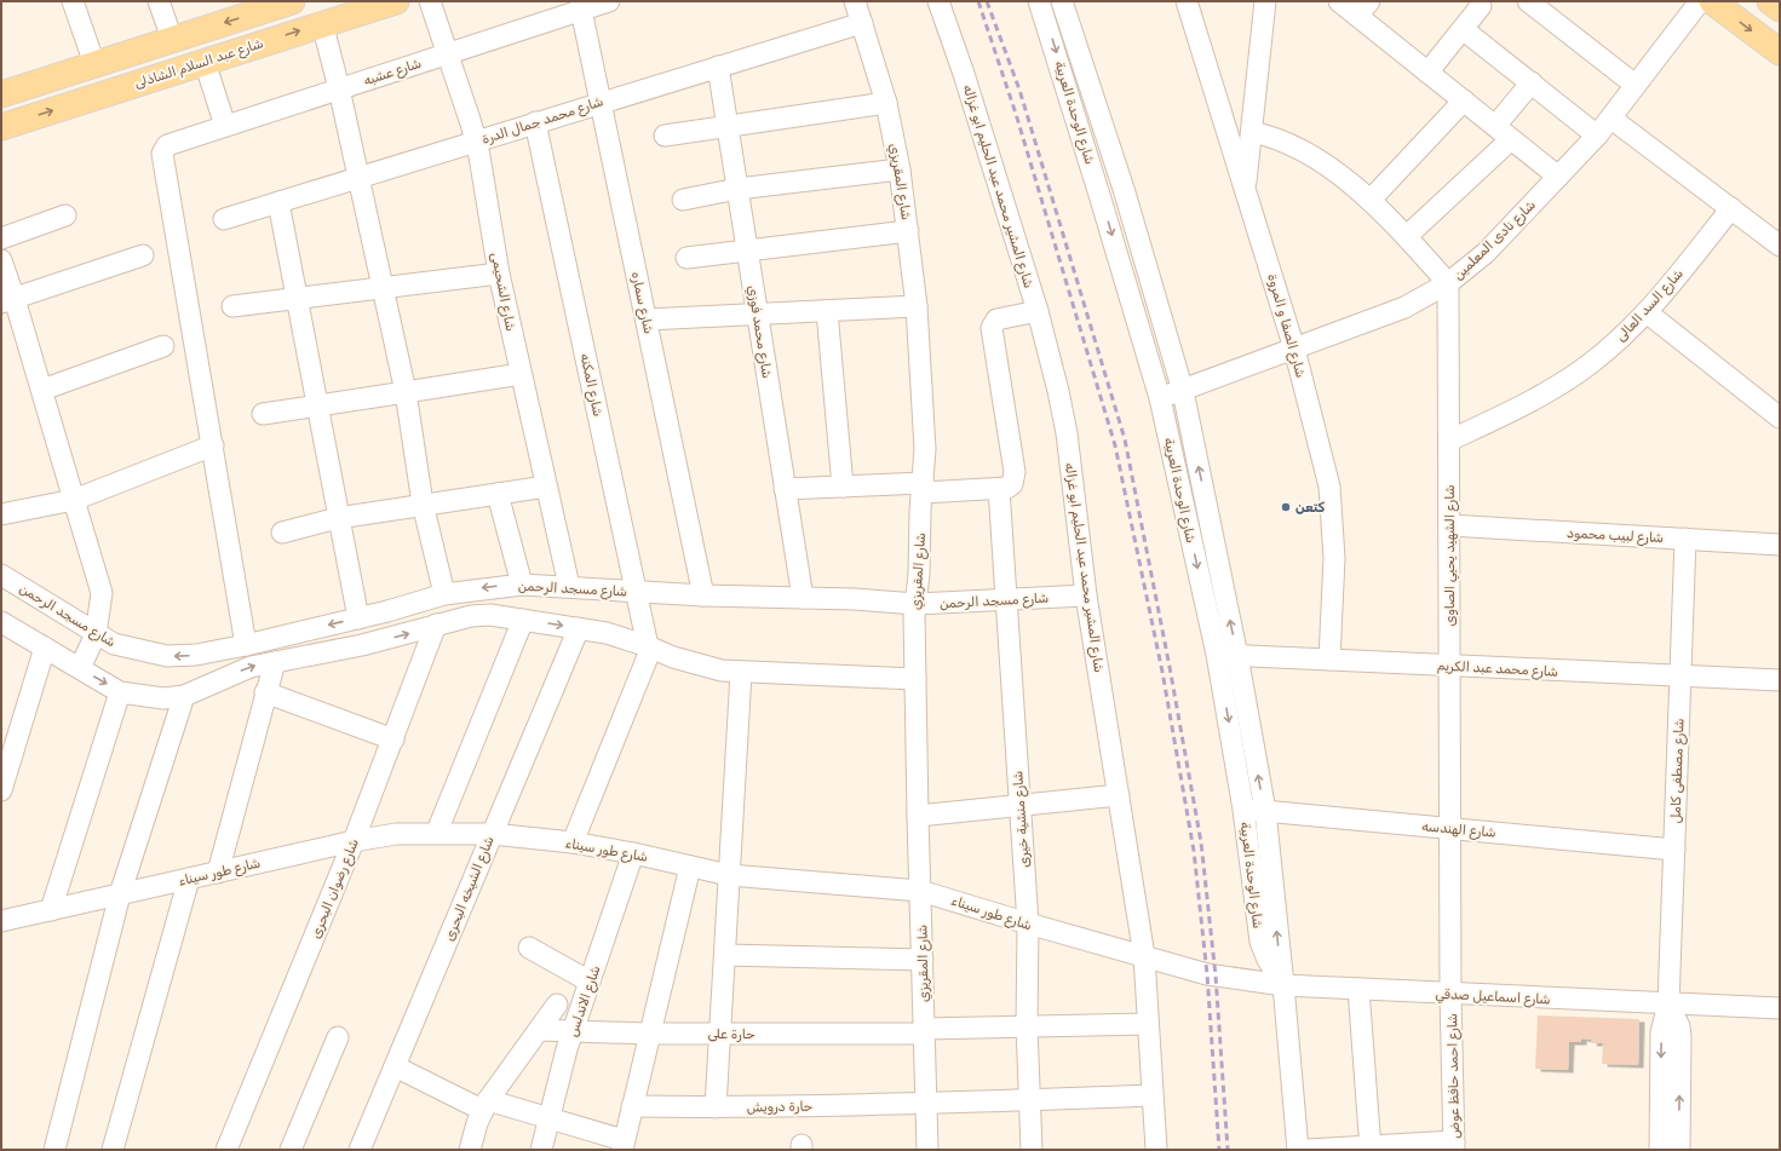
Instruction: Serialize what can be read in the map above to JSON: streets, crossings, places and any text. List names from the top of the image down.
{
  "streets": {
    "main road": ["شارع عبد السلام الشاذلى"],
    "street": [
      "شارع عشبه",
      "شارع الوحدة العربية",
      "شارع محمد جمال الدرة",
      "شارع المقريزي",
      "شارع المشير محمد عبد الحليم ابو غزاله",
      "شارع نادى المعلمين",
      "شارع الشحيمى",
      "شارع سماره",
      "شارع السد العالى",
      "شارع الصفا و المروة",
      "شارع محمد فوزي",
      "شارع المكنه",
      "شارع لبيب محمود",
      "شارع الشهيد يحيي الصاوى",
      "شارع مسجد الرحمن",
      "شارع محمد عبد الكريم",
      "شارع مصطفى كامل",
      "شارع منشية خيرى",
      "شارع الهندسه",
      "شارع طور سيناء",
      "شارع رضوان البحرى",
      "شارع الشيخه البحرى",
      "شارع اسماعيل صدقي",
      "شارع الاندلس",
      "حارة على",
      "شارع احمد حافظ عوض",
      "حارة درويش"
    ]
  },
  "crossings": [
    ["شارع عشبه", "شارع الشحيمى"],
    ["شارع عشبه", "شارع سماره"],
    ["شارع الوحدة العربية", "شارع نادى المعلمين"],
    ["شارع الوحدة العربية", "شارع محمد عبد الكريم"],
    ["شارع الوحدة العربية", "شارع الهندسه"],
    ["شارع الوحدة العربية", "شارع اسماعيل صدقي"],
    ["شارع محمد جمال الدرة", "شارع المقريزي"],
    ["شارع محمد جمال الدرة", "شارع الشحيمى"],
    ["شارع محمد جمال الدرة", "شارع سماره"],
    ["شارع محمد جمال الدرة", "شارع محمد فوزي"],
    ["شارع محمد جمال الدرة", "شارع المكنه"],
    ["شارع المقريزي", "شارع مسجد الرحمن"],
    ["شارع المقريزي", "شارع طور سيناء"],
    ["شارع المقريزي", "حارة على"],
    ["شارع المقريزي", "حارة درويش"],
    ["شارع المشير محمد عبد الحليم ابو غزاله", "شارع مسجد الرحمن"],
    ["شارع المشير محمد عبد الحليم ابو غزاله", "شارع طور سيناء"],
    ["شارع المشير محمد عبد الحليم ابو غزاله", "حارة على"],
    ["شارع المشير محمد عبد الحليم ابو غزاله", "حارة درويش"],
    ["شارع نادى المعلمين", "شارع الصفا و المروة"],
    ["شارع نادى المعلمين", "شارع الشهيد يحيي الصاوى"],
    ["شارع الشحيمى", "شارع مسجد الرحمن"],
    ["شارع سماره", "شارع مسجد الرحمن"],
    ["شارع السد العالى", "شارع الشهيد يحيي الصاوى"],
    ["شارع الصفا و المروة", "شارع محمد عبد الكريم"],
    ["شارع محمد فوزي", "شارع مسجد الرحمن"],
    ["شارع المكنه", "شارع مسجد الرحمن"],
    ["شارع لبيب محمود", "شارع الشهيد يحيي الصاوى"],
    ["شارع لبيب محمود", "شارع مصطفى كامل"],
    ["شارع الشهيد يحيي الصاوى", "شارع محمد عبد الكريم"],
    ["شارع الشهيد يحيي الصاوى", "شارع الهندسه"],
    ["شارع الشهيد يحيي الصاوى", "شارع احمد حافظ عوض"],
    ["شارع مسجد الرحمن", "شارع منشية خيرى"],
    ["شارع محمد عبد الكريم", "شارع مصطفى كامل"],
    ["شارع مصطفى كامل", "شارع الهندسه"],
    ["شارع مصطفى كامل", "شارع اسماعيل صدقي"],
    ["شارع منشية خيرى", "شارع طور سيناء"],
    ["شارع منشية خيرى", "حارة على"],
    ["شارع منشية خيرى", "حارة درويش"],
    ["شارع الهندسه", "شارع احمد حافظ عوض"],
    ["شارع طور سيناء", "شارع رضوان البحرى"],
    ["شارع طور سيناء", "شارع الشيخه البحرى"],
    ["شارع طور سيناء", "شارع اسماعيل صدقي"],
    ["شارع طور سيناء", "شارع الاندلس"],
    ["شارع اسماعيل صدقي", "شارع احمد حافظ عوض"],
    ["شارع الاندلس", "حارة على"]
  ],
  "places": ["كتعن"]
}
